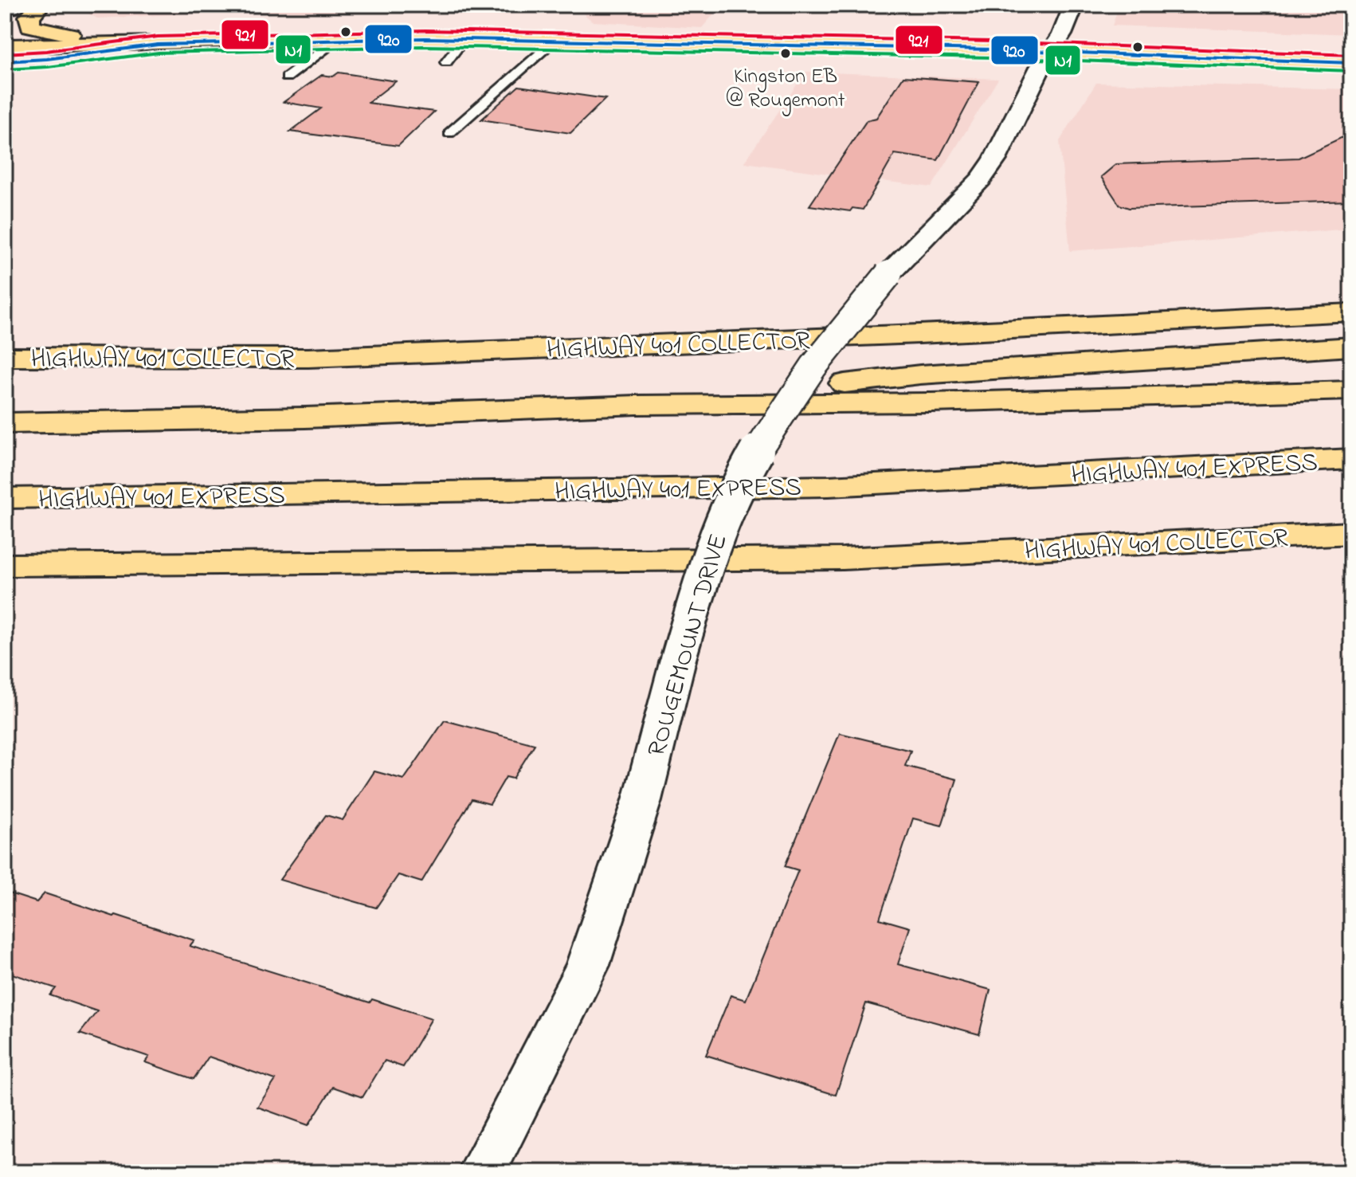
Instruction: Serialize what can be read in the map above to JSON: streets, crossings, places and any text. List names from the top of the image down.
{
  "streets": {
    "main road": ["HIGHWAY 401 COLLECTOR", "HIGHWAY 401 EXPRESS"],
    "street": ["ROUGEMOUNT DRIVE"]
  },
  "places": ["Kingston EB @ Rougemont"],
  "lines": ["transit line 921", "transit line 920", "transit line N1"]
}
